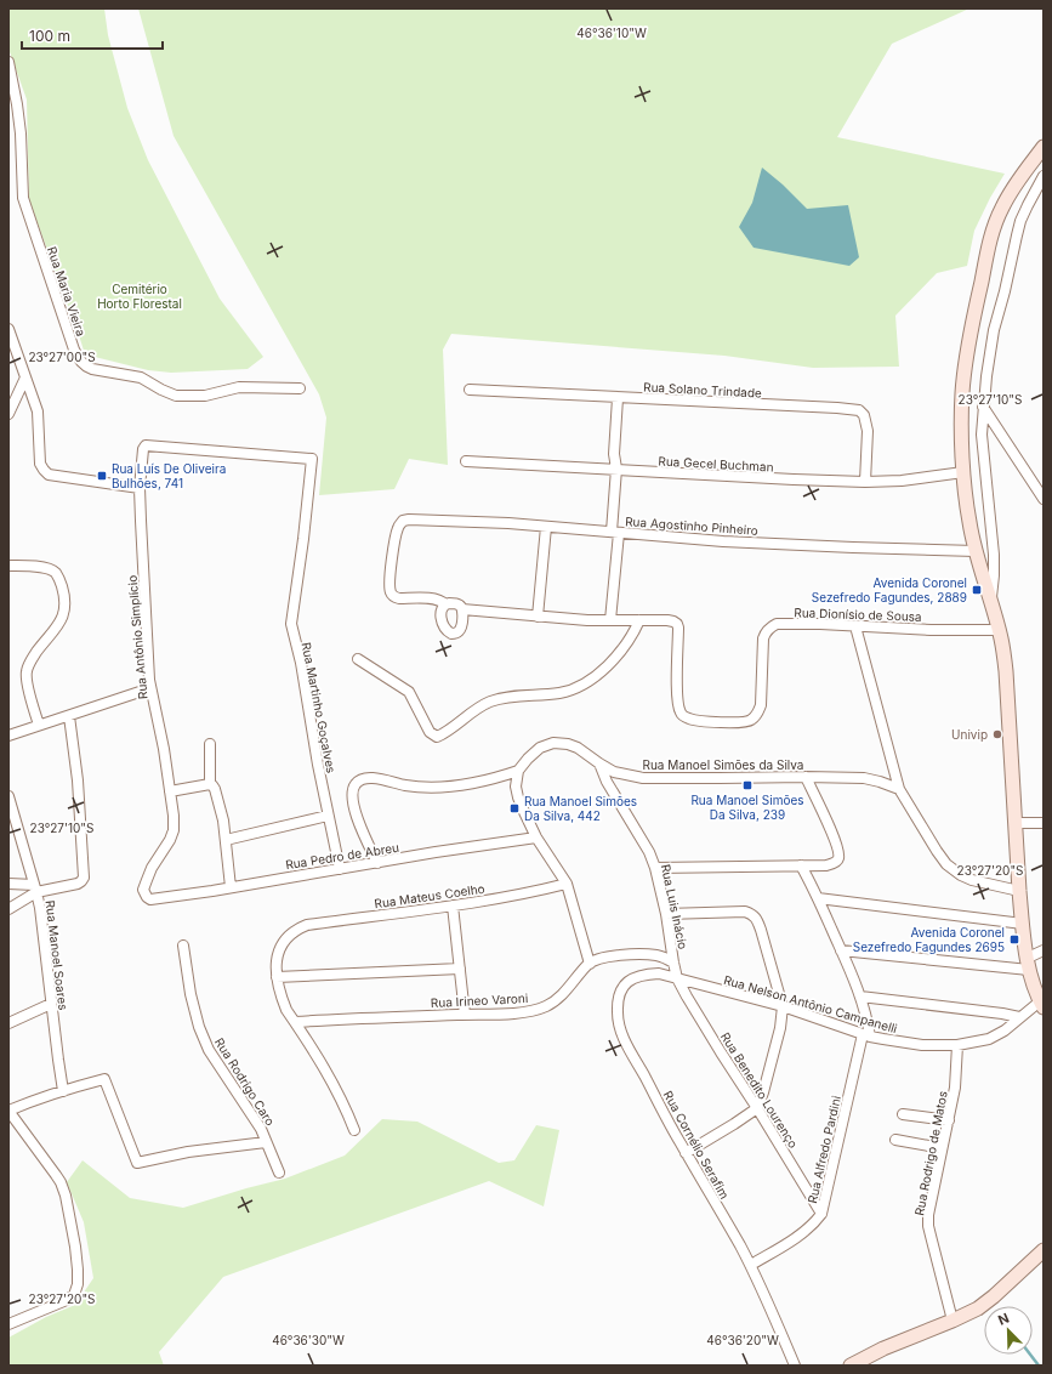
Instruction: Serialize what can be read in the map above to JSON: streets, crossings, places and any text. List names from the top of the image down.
{
  "streets": {
    "street": [
      "Rua Maria Vieira",
      "Rua Solano Trindade",
      "Rua Gecel Buchman",
      "Rua Agostinho Pinheiro",
      "Rua Dionísio de Sousa",
      "Rua Antônio Simplício",
      "Rua Martinho Goçalves",
      "Rua Manoel Simões da Silva",
      "Rua Pedro de Abreu",
      "Rua Mateus Coelho",
      "Rua Luis Inácio",
      "Rua Manoel Soares",
      "Rua Irineo Varoni",
      "Rua Nelson Antônio Campanelli",
      "Rua Rodrigo Caro",
      "Rua Benedito Lourenço",
      "Rua Cornélio Serafim",
      "Rua Alfredo Pardini",
      "Rua Rodrigo de Matos"
    ]
  },
  "crossings": [
    ["Rua Solano Trindade", "Rua Gecel Buchman"],
    ["Rua Antônio Simplício", "Rua Martinho Goçalves"],
    ["Rua Antônio Simplício", "Rua Pedro de Abreu"],
    ["Rua Martinho Goçalves", "Rua Pedro de Abreu"],
    ["Rua Manoel Simões da Silva", "Rua Luis Inácio"],
    ["Rua Luis Inácio", "Rua Irineo Varoni"],
    ["Rua Luis Inácio", "Rua Nelson Antônio Campanelli"],
    ["Rua Luis Inácio", "Rua Benedito Lourenço"],
    ["Rua Luis Inácio", "Rua Cornélio Serafim"],
    ["Rua Nelson Antônio Campanelli", "Rua Benedito Lourenço"],
    ["Rua Nelson Antônio Campanelli", "Rua Cornélio Serafim"],
    ["Rua Nelson Antônio Campanelli", "Rua Alfredo Pardini"],
    ["Rua Nelson Antônio Campanelli", "Rua Rodrigo de Matos"],
    ["Rua Benedito Lourenço", "Rua Cornélio Serafim"],
    ["Rua Benedito Lourenço", "Rua Alfredo Pardini"],
    ["Rua Cornélio Serafim", "Rua Alfredo Pardini"]
  ],
  "parks": ["Cemitério Horto Florestal"],
  "places": {
    "transit": [
      "Rua Luís De Oliveira Bulhões, 741",
      "Avenida Coronel Sezefredo Fagundes, 2889",
      "Rua Manoel Simões Da Silva, 239",
      "Rua Manoel Simões Da Silva, 442",
      "Avenida Coronel Sezefredo Fagundes 2695"
    ],
    "other": ["Univip"]
  },
  "scale_bar": "100 m",
  "north": "top left",
  "coordinates": [
    "46°36'10\"W",
    "23°27'00\"S",
    "23°27'10\"S",
    "23°27'20\"S",
    "46°36'30\"W",
    "46°36'20\"W"
  ]
}
